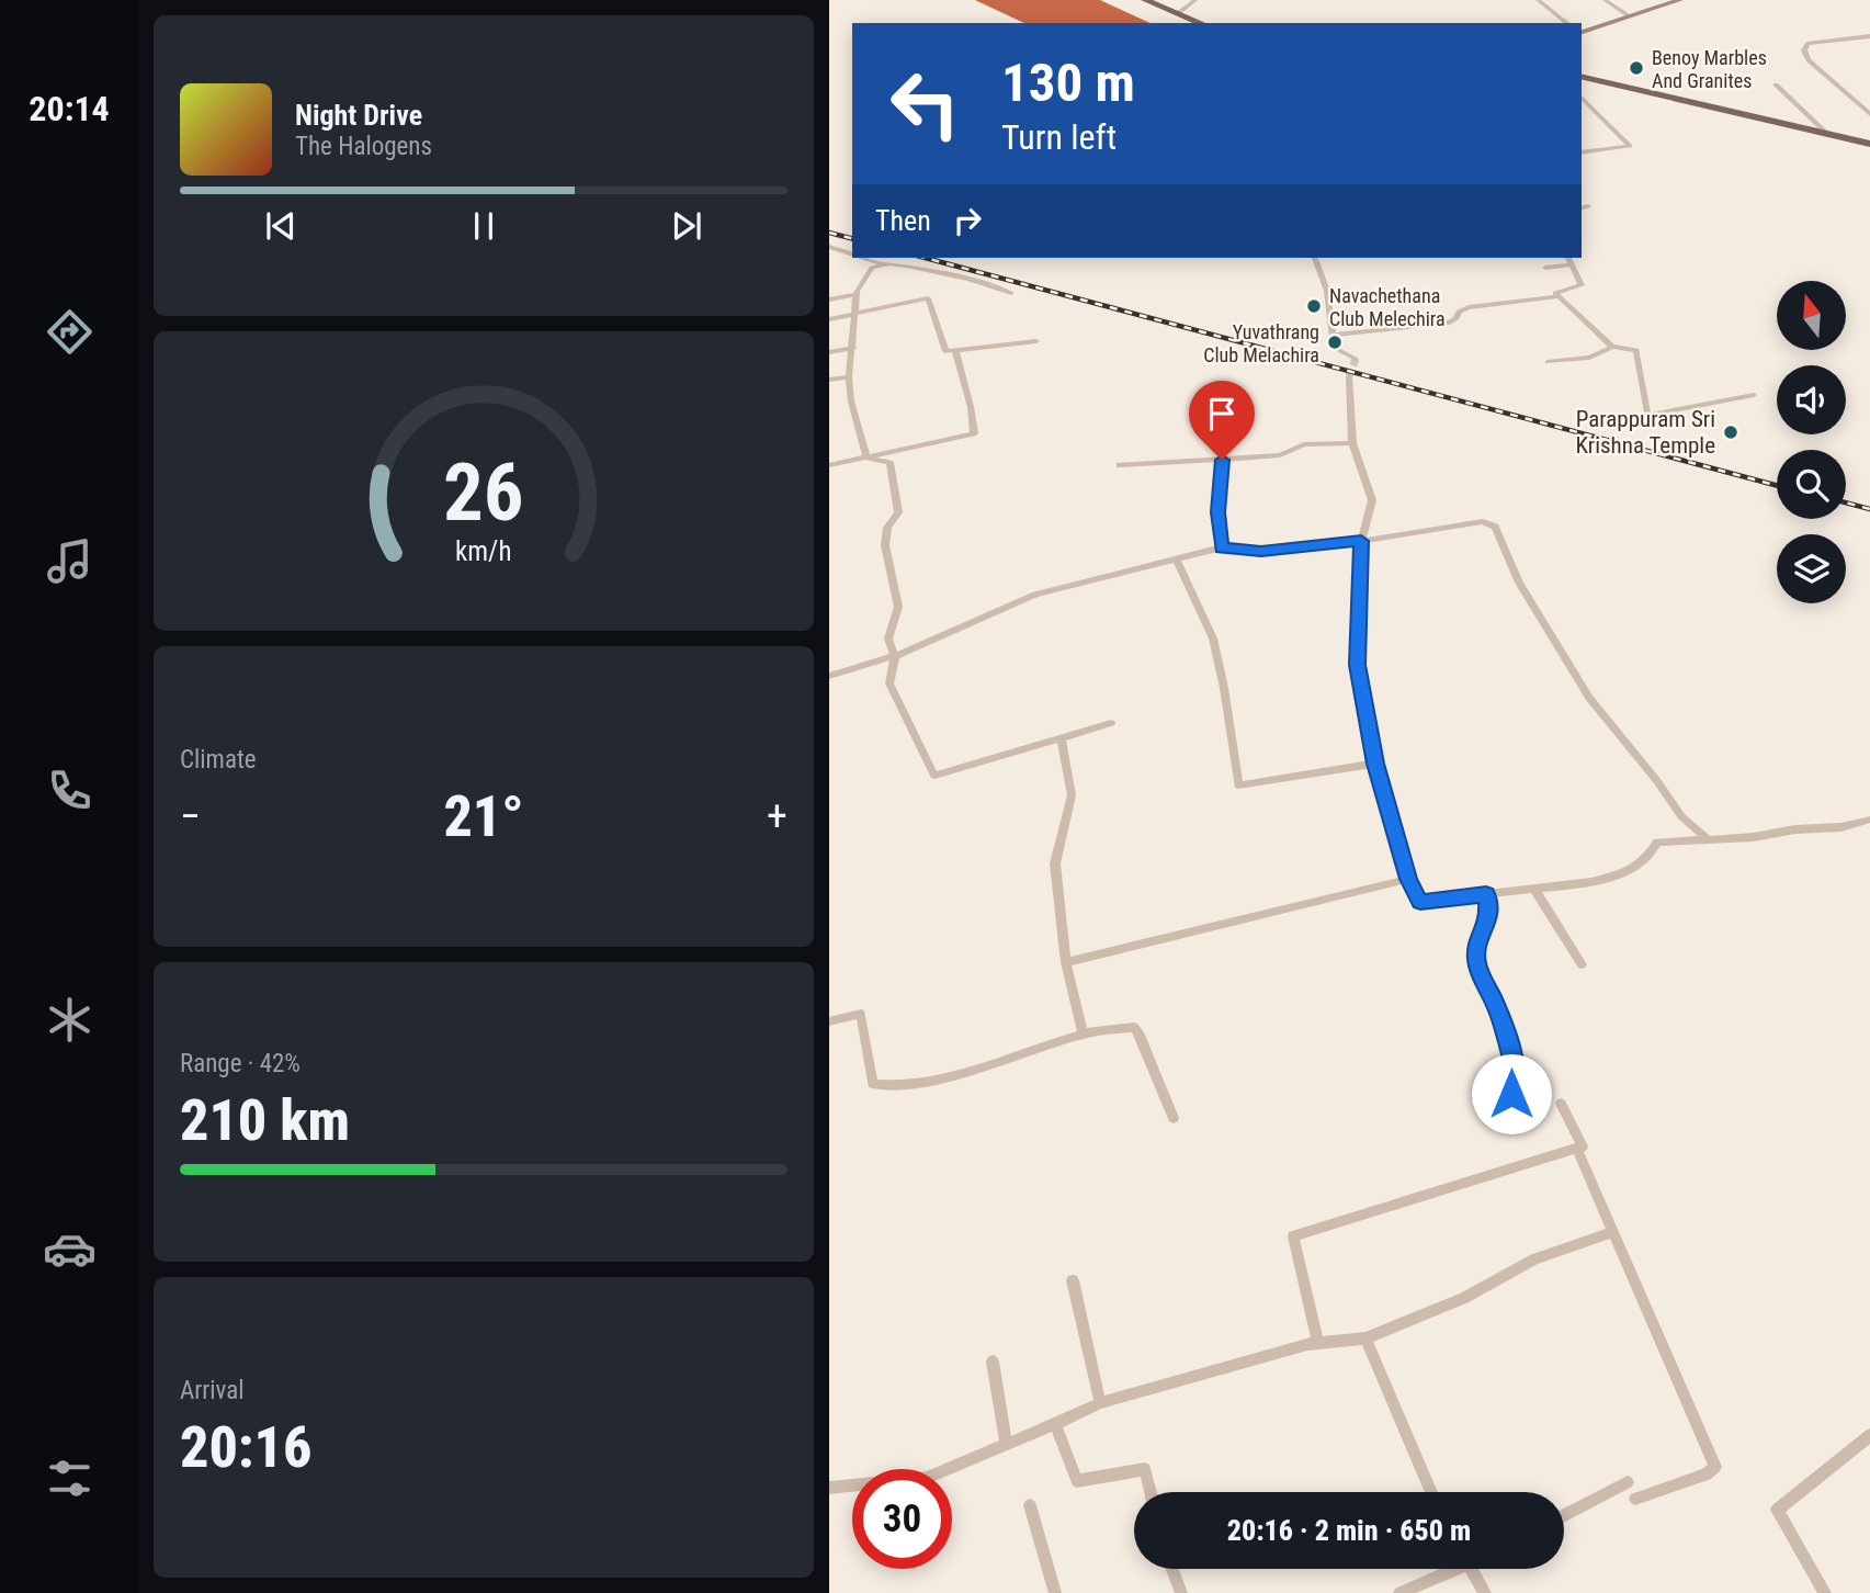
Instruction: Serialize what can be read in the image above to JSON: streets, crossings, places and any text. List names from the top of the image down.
{
  "places": [
    "Benoy Marbles And Granites",
    "Navachethana Club Melechira",
    "Yuvathrang Club Melachira",
    "Parappuram Sri Krishna Temple"
  ],
  "north": "top",
  "page": {
    "tabs": "20:14",
    "turn": ["130 m", "Turn left"],
    "song": ["Night Drive", "The Halogens"],
    "then": "Then",
    "tile": [
      "Climate",
      ["Range · 42%", "210 km"],
      ["Arrival", "20:16"]
    ],
    "heat": ["−", "21°", "+"],
    "limit": "30",
    "trip": "20:16 · 2 min · 650 m",
    "gauge": ["26", "km/h"]
  }
}
